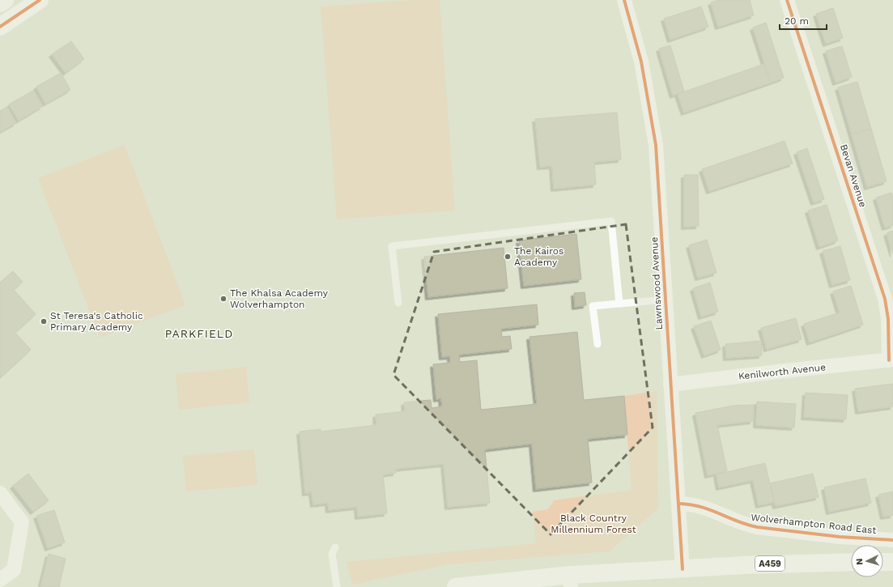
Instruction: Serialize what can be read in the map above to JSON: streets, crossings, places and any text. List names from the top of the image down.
{
  "streets": {
    "main road": ["A459"],
    "street": [
      "Bevan Avenue",
      "Lawnswood Avenue",
      "Kenilworth Avenue",
      "Wolverhampton Road East"
    ]
  },
  "crossings": [
    ["Bevan Avenue", "Kenilworth Avenue"],
    ["Lawnswood Avenue", "Kenilworth Avenue"],
    ["Lawnswood Avenue", "Wolverhampton Road East"],
    ["Lawnswood Avenue", "A459"]
  ],
  "districts": ["PARKFIELD"],
  "parks": ["Black Country Millennium Forest"],
  "places": ["The Kairos Academy", "The Khalsa Academy Wolverhampton", "St Teresa's Catholic Primary Academy"],
  "scale_bar": "20 m",
  "north": "left"
}
